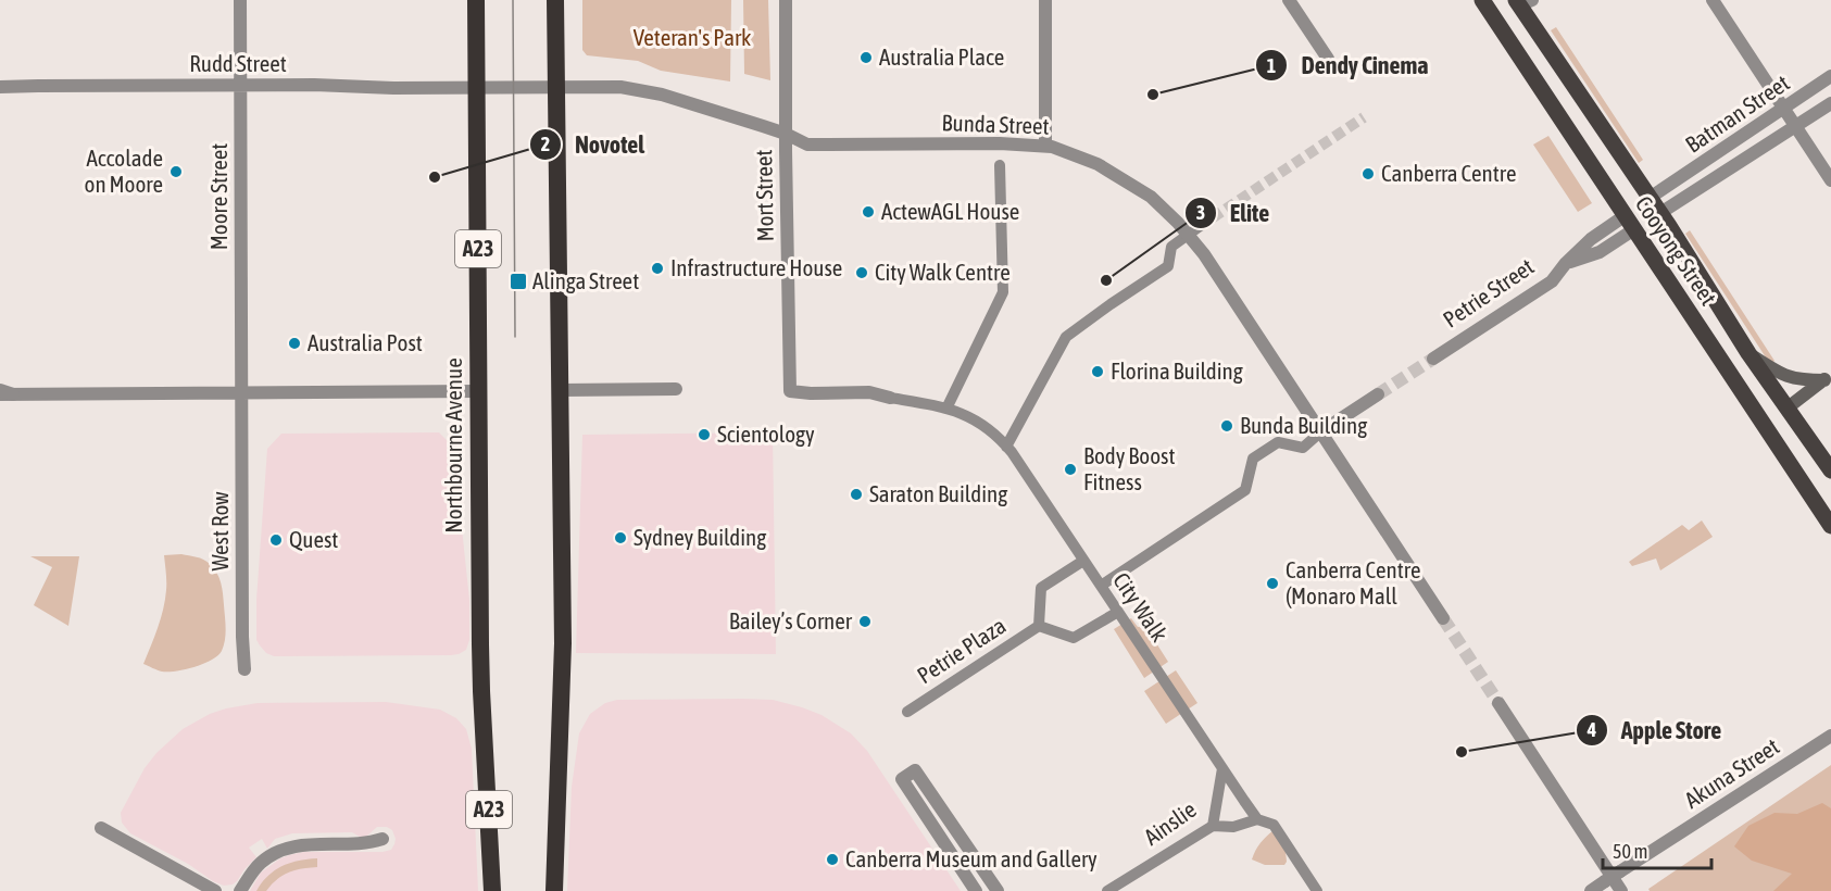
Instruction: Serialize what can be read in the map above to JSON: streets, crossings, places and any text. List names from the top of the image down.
{
  "streets": {
    "highway": ["A23", "Northbourne Avenue"],
    "main road": ["Cooyong Street", "Petrie Street"],
    "street": [
      "Rudd Street",
      "Batman Street",
      "Bunda Street",
      "Mort Street",
      "Moore Street",
      "West Row",
      "City Walk",
      "Petrie Plaza",
      "Akuna Street",
      "Ainslie"
    ]
  },
  "crossings": [
    ["Rudd Street", "Bunda Street"],
    ["Rudd Street", "Moore Street"],
    ["Rudd Street", "Northbourne Avenue"],
    ["Batman Street", "Petrie Street"],
    ["Bunda Street", "Mort Street"],
    ["Mort Street", "City Walk"],
    ["Moore Street", "West Row"],
    ["Cooyong Street", "Petrie Street"],
    ["City Walk", "Petrie Plaza"],
    ["City Walk", "Ainslie"]
  ],
  "parks": ["Veteran's Park"],
  "places": {
    "other": [
      "Australia Place",
      "Dendy Cinema",
      "Accolade on Moore",
      "Canberra Centre",
      "Novotel",
      "ActewAGL House",
      "Infrastructure House",
      "City Walk Centre",
      "Elite",
      "Australia Post",
      "Florina Building",
      "Bunda Building",
      "Scientology",
      "Body Boost Fitness",
      "Saraton Building",
      "Sydney Building",
      "Quest",
      "Canberra Centre (Monaro Mall",
      "Bailey’s Corner",
      "Apple Store",
      "Canberra Museum and Gallery"
    ],
    "transit": ["Alinga Street"]
  },
  "scale_bar": "50 m"
}
